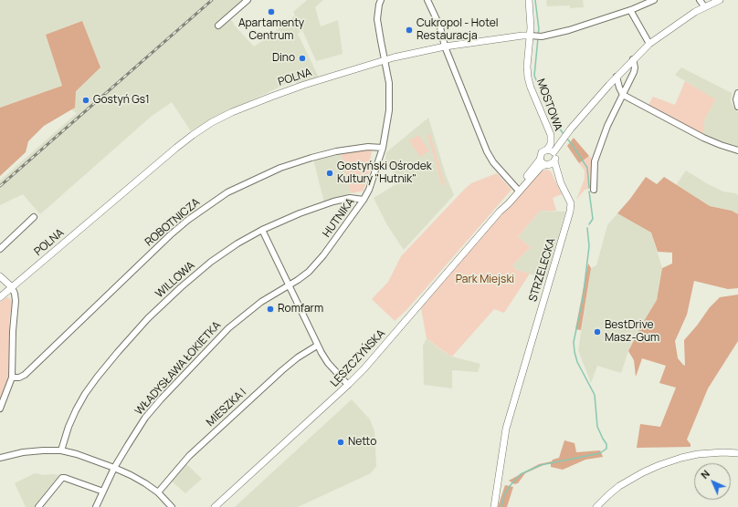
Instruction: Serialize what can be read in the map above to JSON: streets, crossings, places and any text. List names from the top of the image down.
{
  "streets": {
    "street": [
      "POLNA",
      "MOSTOWA",
      "HUTNIKA",
      "ROBOTNICZA",
      "STRZELECKA",
      "WILLOWA",
      "LESZCZYŃSKA",
      "WŁADYSŁAWA ŁOKIETKA",
      "MIESZKA I"
    ]
  },
  "crossings": [
    ["POLNA", "MOSTOWA"],
    ["POLNA", "HUTNIKA"],
    ["MOSTOWA", "STRZELECKA"],
    ["MOSTOWA", "LESZCZYŃSKA"],
    ["HUTNIKA", "ROBOTNICZA"],
    ["HUTNIKA", "WILLOWA"],
    ["HUTNIKA", "WŁADYSŁAWA ŁOKIETKA"],
    ["STRZELECKA", "LESZCZYŃSKA"]
  ],
  "parks": ["Park Miejski"],
  "places": [
    "Apartamenty Centrum",
    "Cukropol - Hotel Restauracja",
    "Dino",
    "Gostyń Gs1",
    "Gostyński Ośrodek Kultury \"Hutnik\"",
    "Romfarm",
    "BestDrive Masz-Gum",
    "Netto"
  ],
  "north": "top left"
}
